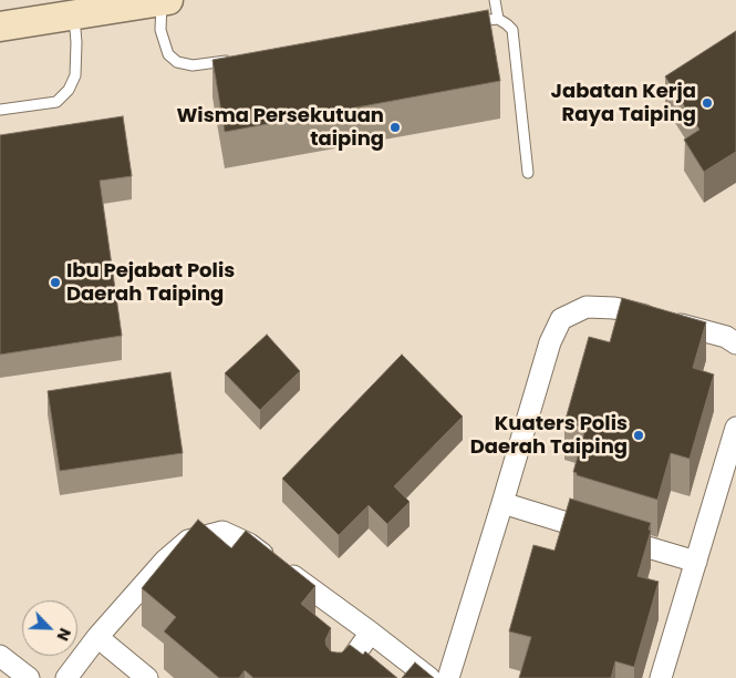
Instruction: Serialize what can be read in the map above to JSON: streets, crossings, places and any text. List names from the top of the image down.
{
  "places": [
    "Jabatan Kerja Raya Taiping",
    "Wisma Persekutuan taiping",
    "Ibu Pejabat Polis Daerah Taiping",
    "Kuaters Polis Daerah Taiping"
  ],
  "north": "bottom right"
}
